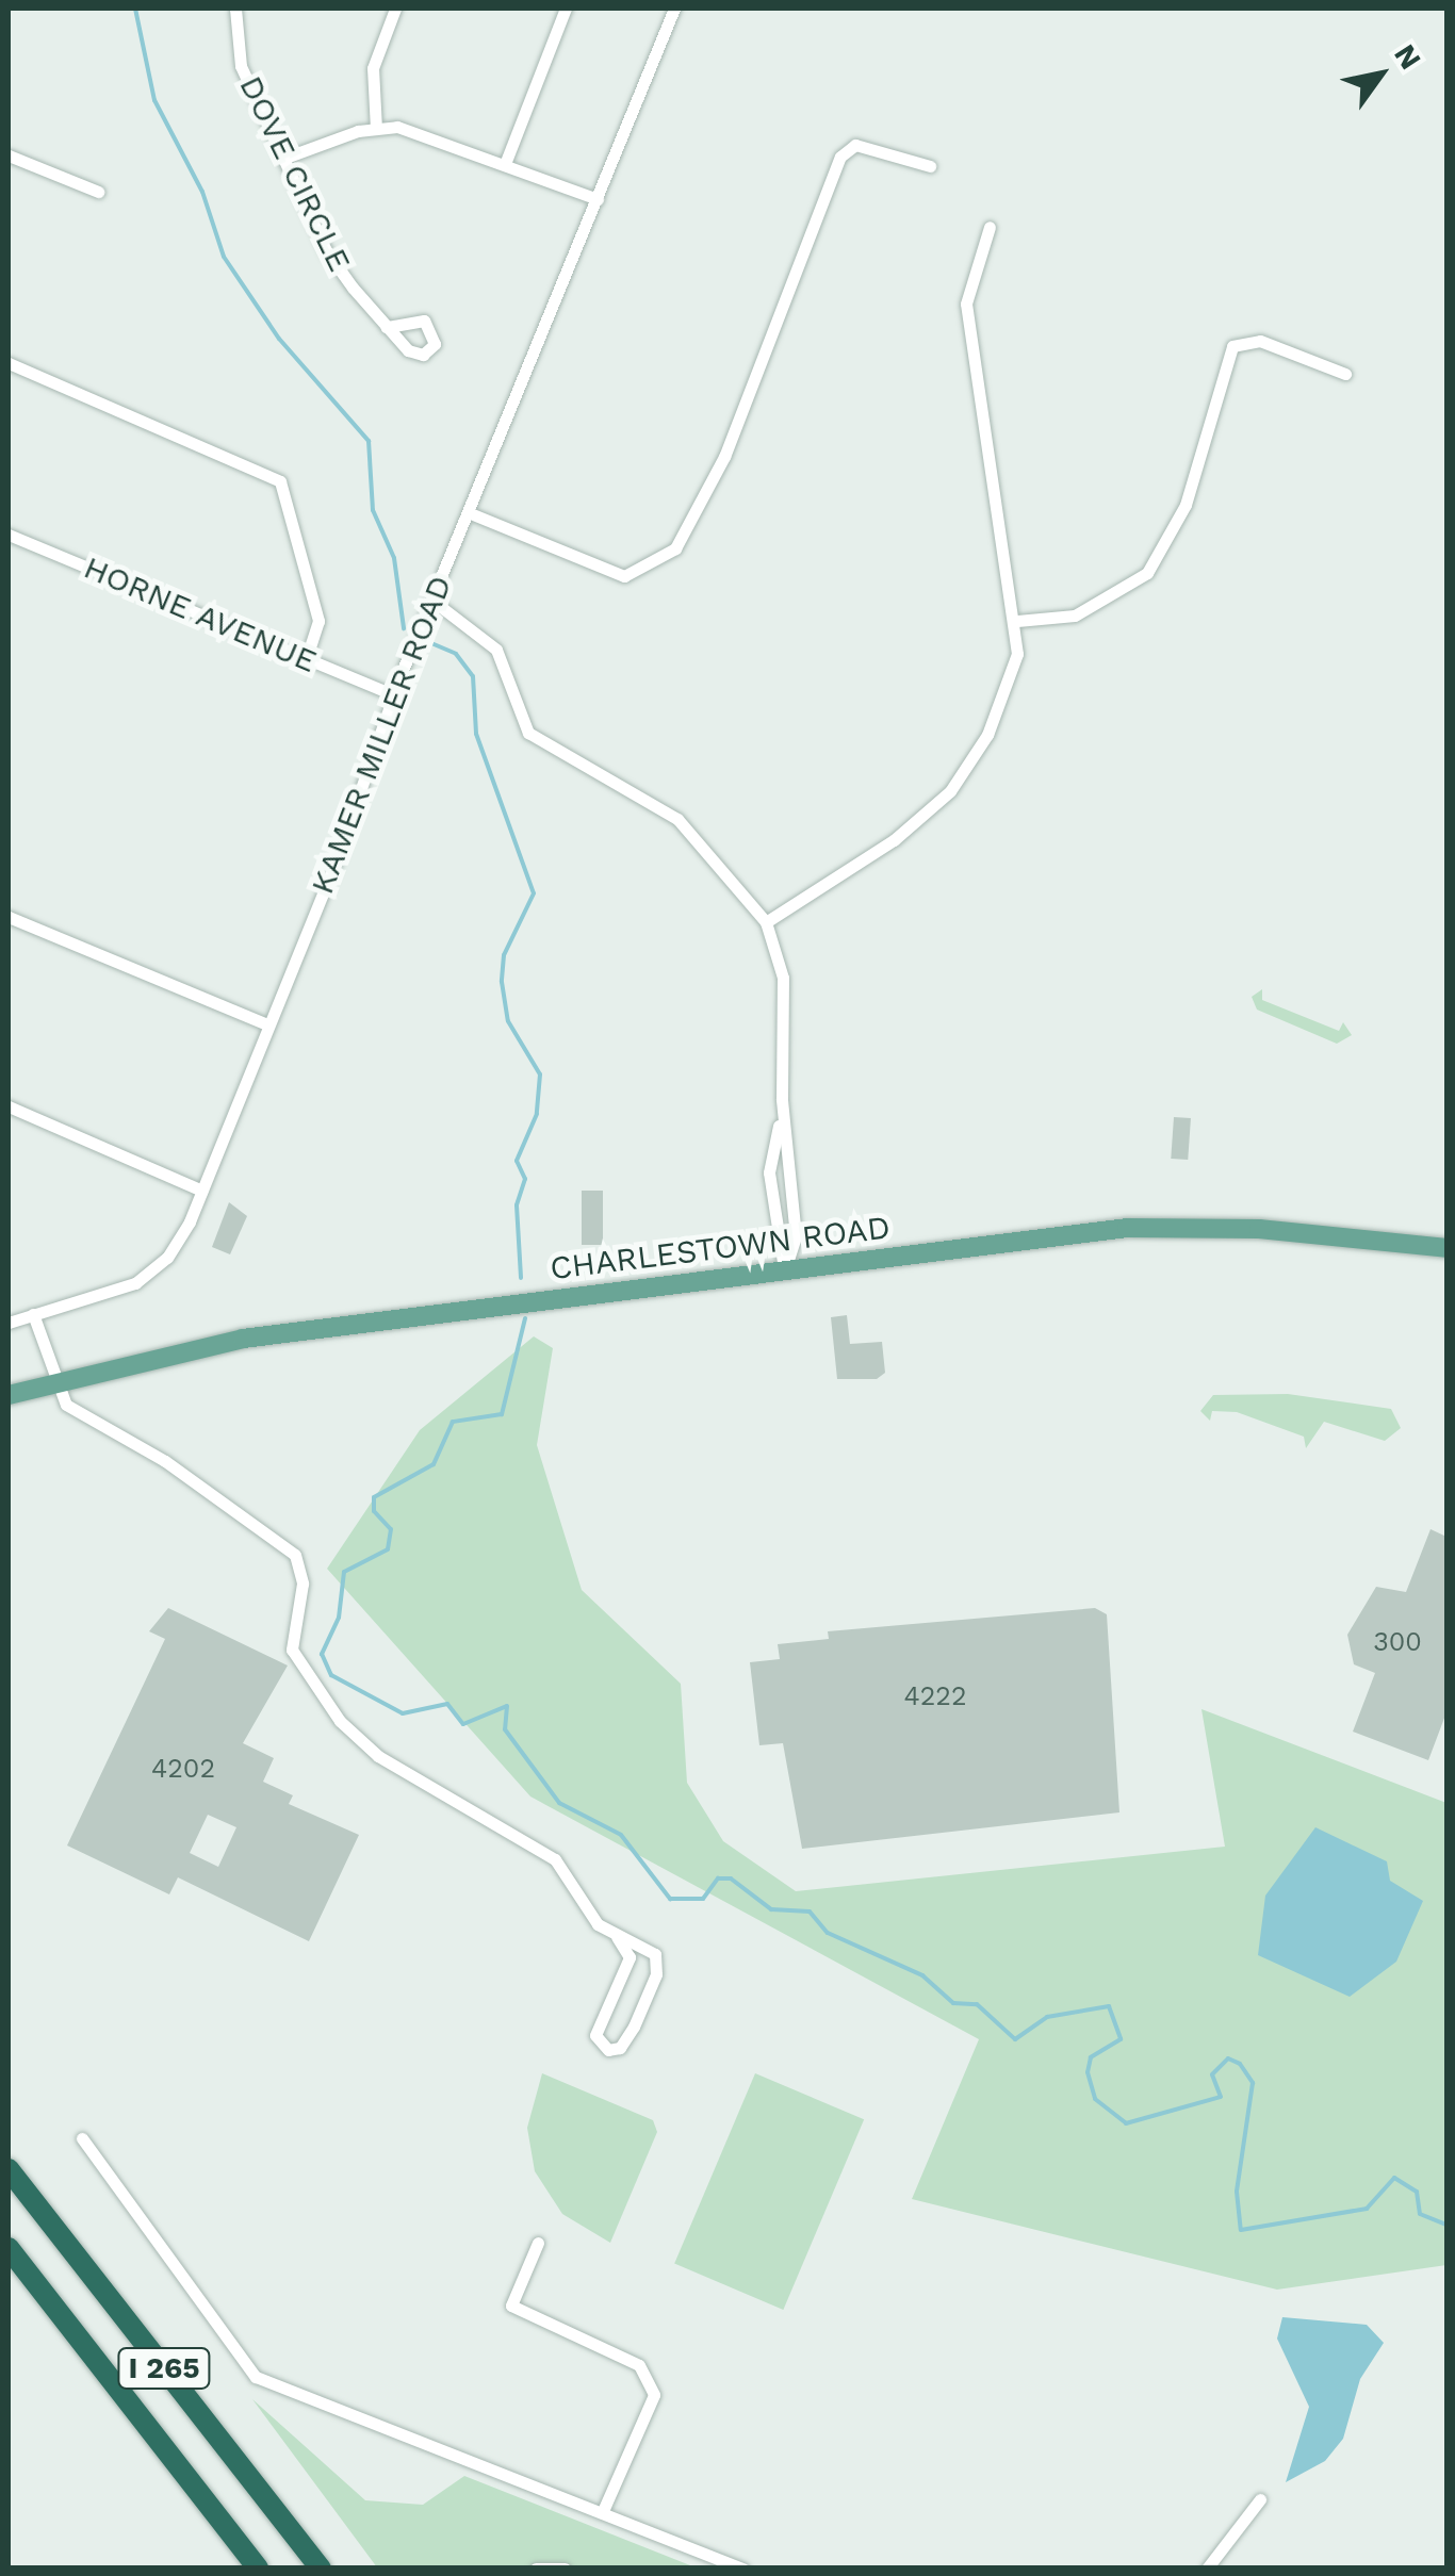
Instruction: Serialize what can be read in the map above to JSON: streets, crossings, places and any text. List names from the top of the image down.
{
  "streets": {
    "highway": ["I 265"],
    "main road": ["CHARLESTOWN ROAD"],
    "street": ["DOVE CIRCLE", "HORNE AVENUE", "KAMER MILLER ROAD"]
  },
  "crossings": [
    ["HORNE AVENUE", "KAMER MILLER ROAD"]
  ],
  "house_numbers": ["300", "4222", "4202"],
  "north": "top right"
}
